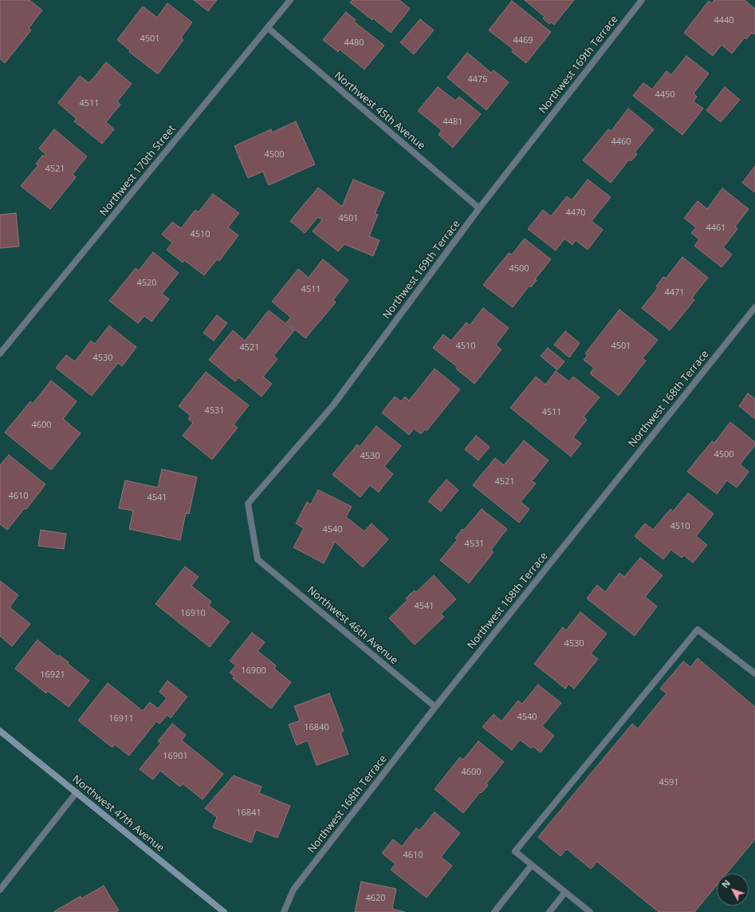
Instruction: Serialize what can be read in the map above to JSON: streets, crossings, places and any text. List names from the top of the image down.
{
  "streets": {
    "main road": ["Northwest 47th Avenue"],
    "street": [
      "Northwest 169th Terrace",
      "Northwest 45th Avenue",
      "Northwest 170th Street",
      "Northwest 168th Terrace",
      "Northwest 46th Avenue"
    ]
  },
  "crossings": [
    ["Northwest 169th Terrace", "Northwest 45th Avenue"],
    ["Northwest 169th Terrace", "Northwest 46th Avenue"],
    ["Northwest 45th Avenue", "Northwest 170th Street"],
    ["Northwest 168th Terrace", "Northwest 46th Avenue"]
  ],
  "house_numbers": [
    "4440",
    "4501",
    "4469",
    "4480",
    "4475",
    "4450",
    "4511",
    "4481",
    "4460",
    "4500",
    "4521",
    "4470",
    "4501",
    "4461",
    "4510",
    "4500",
    "4520",
    "4511",
    "4471",
    "4510",
    "4501",
    "4521",
    "4530",
    "4531",
    "4511",
    "4600",
    "4500",
    "4530",
    "4521",
    "4610",
    "4541",
    "4510",
    "4540",
    "4531",
    "4541",
    "16910",
    "4530",
    "16900",
    "16921",
    "4540",
    "16911",
    "16840",
    "16901",
    "4600",
    "4591",
    "16841",
    "4610",
    "4620"
  ],
  "north": "top left"
}
